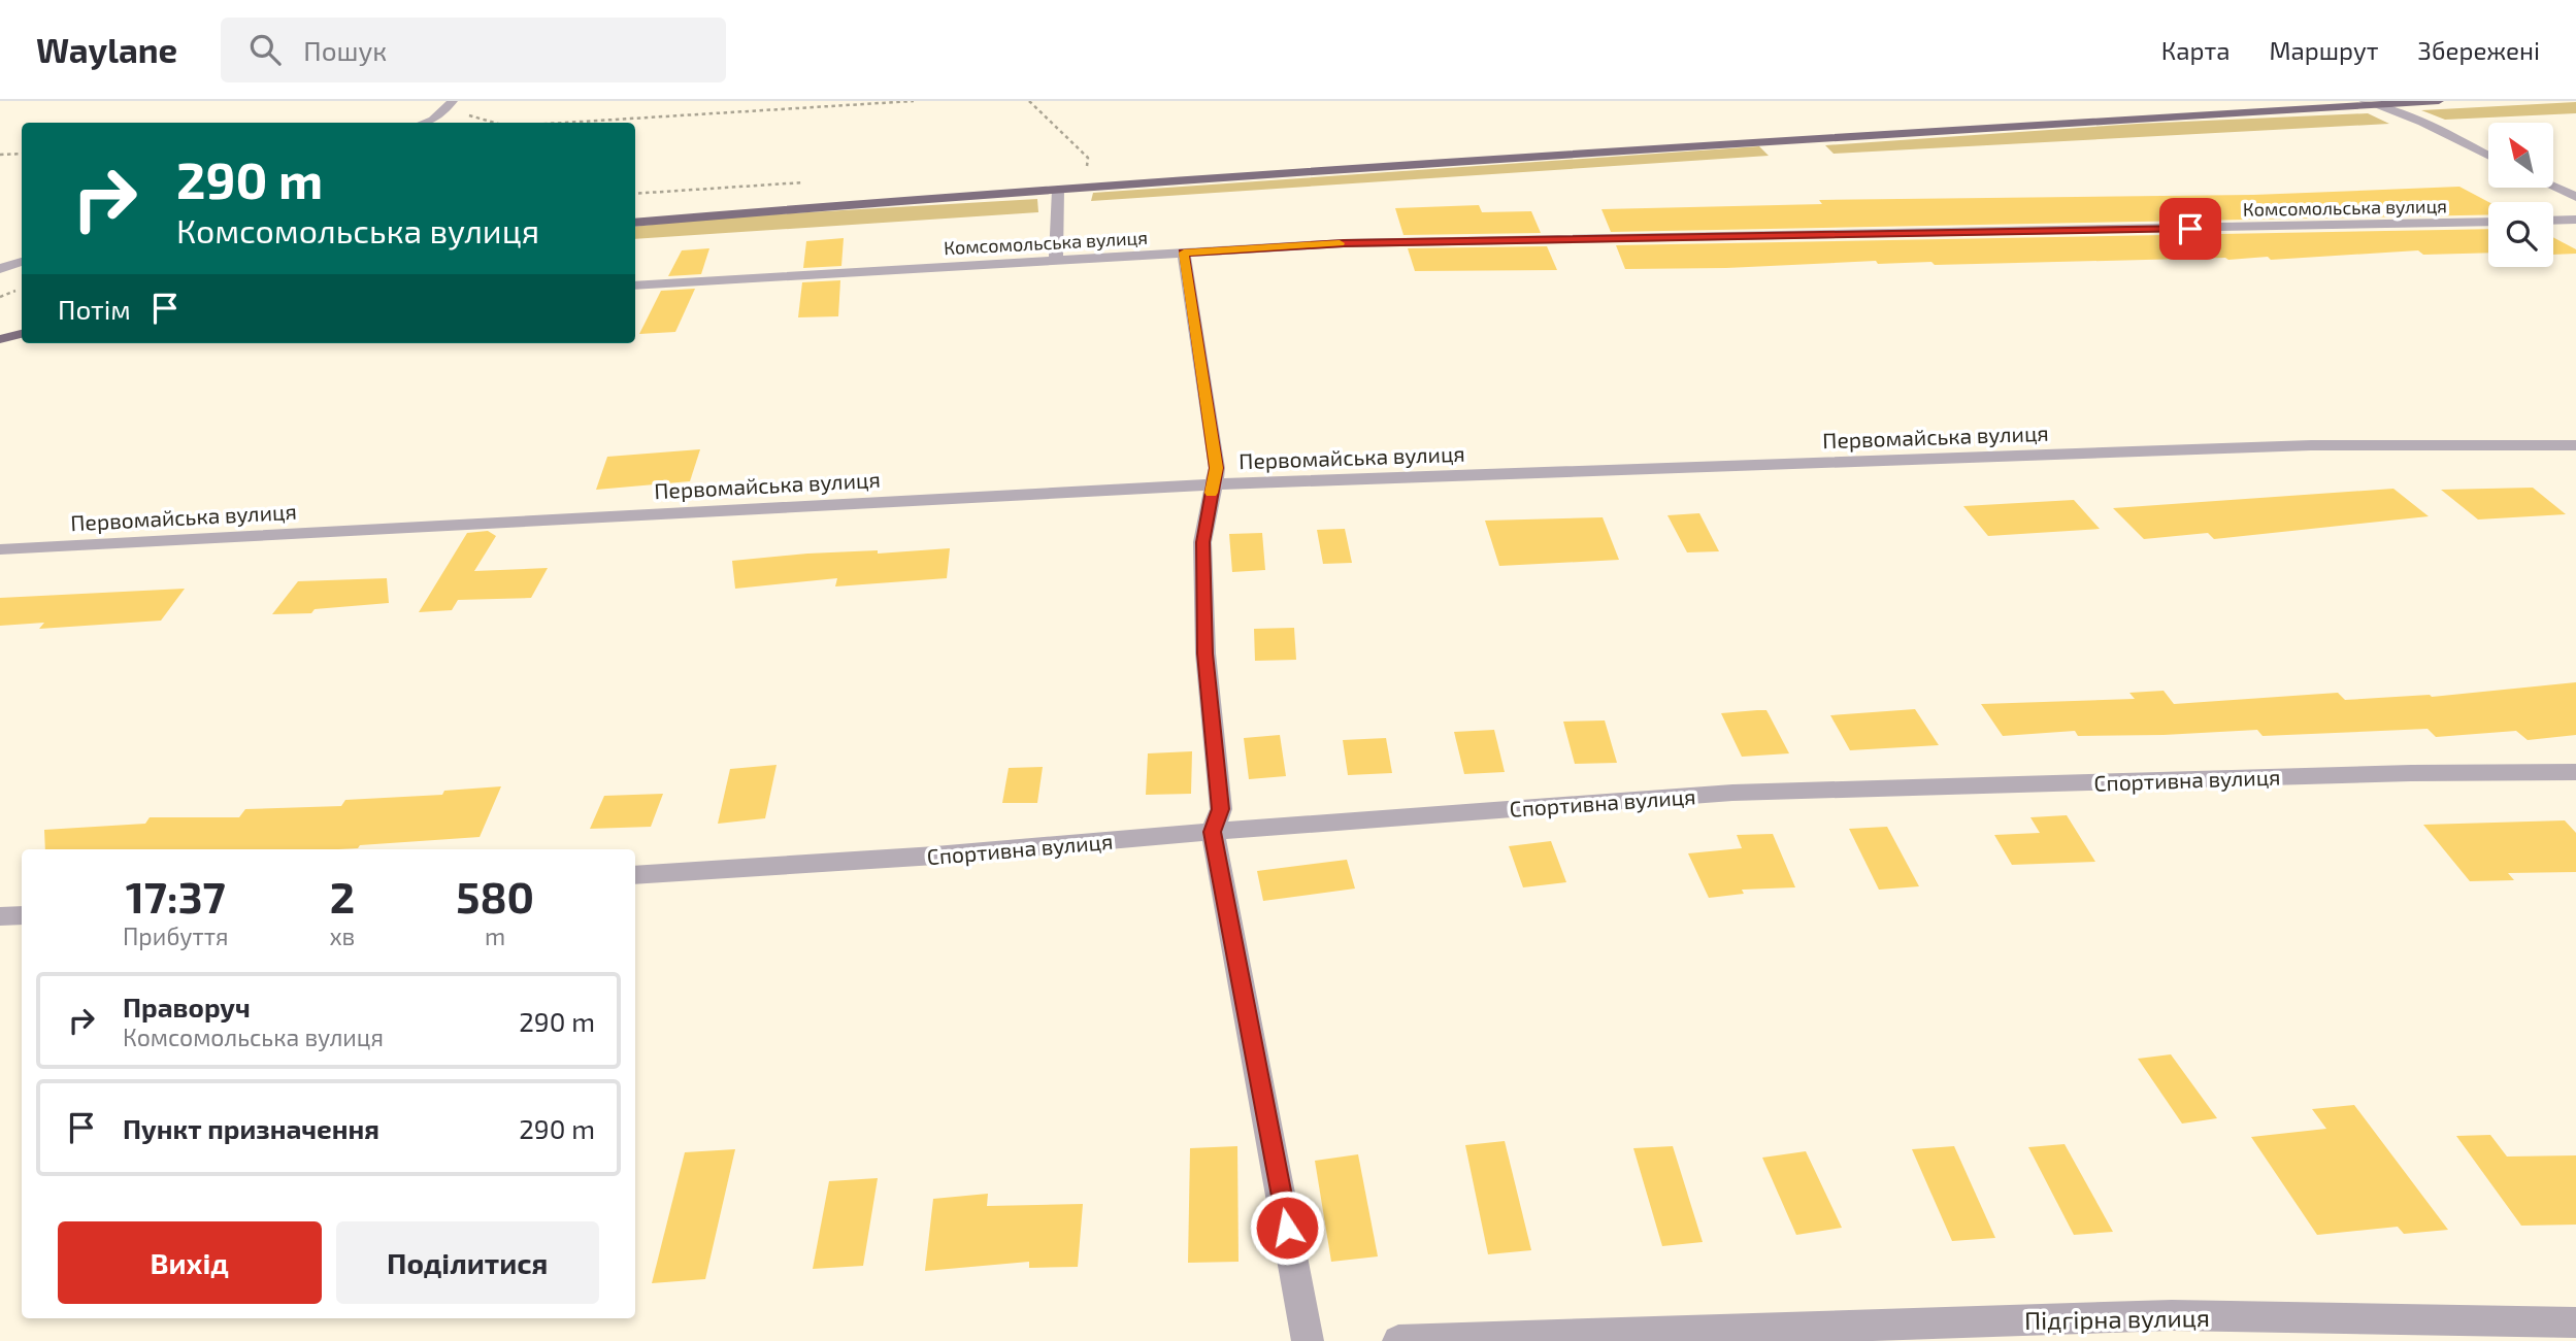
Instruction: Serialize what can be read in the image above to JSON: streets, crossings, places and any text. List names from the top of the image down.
{
  "streets": {
    "street": [
      "Комсомольська вулиця",
      "Первомайська вулиця",
      "Спортивна вулиця",
      "Підгірна вулиця"
    ]
  },
  "north": "top left",
  "page": {
    "header": "Waylane",
    "search": "Пошук",
    "nav": ["Карта", "Маршрут", "Збережені"],
    "turn": ["290 m", "Комсомольська вулиця"],
    "then": "Потім",
    "eta": [
      "17:37",
      "Прибуття",
      "2",
      "хв",
      "580",
      "m"
    ],
    "list": [
      {
        "name": "Праворуч",
        "note": "Комсомольська вулиця",
        "value": "290 m"
      },
      {
        "name": "Пункт призначення",
        "value": "290 m"
      }
    ],
    "buttons": ["Вихід", "Поділитися"]
  }
}
